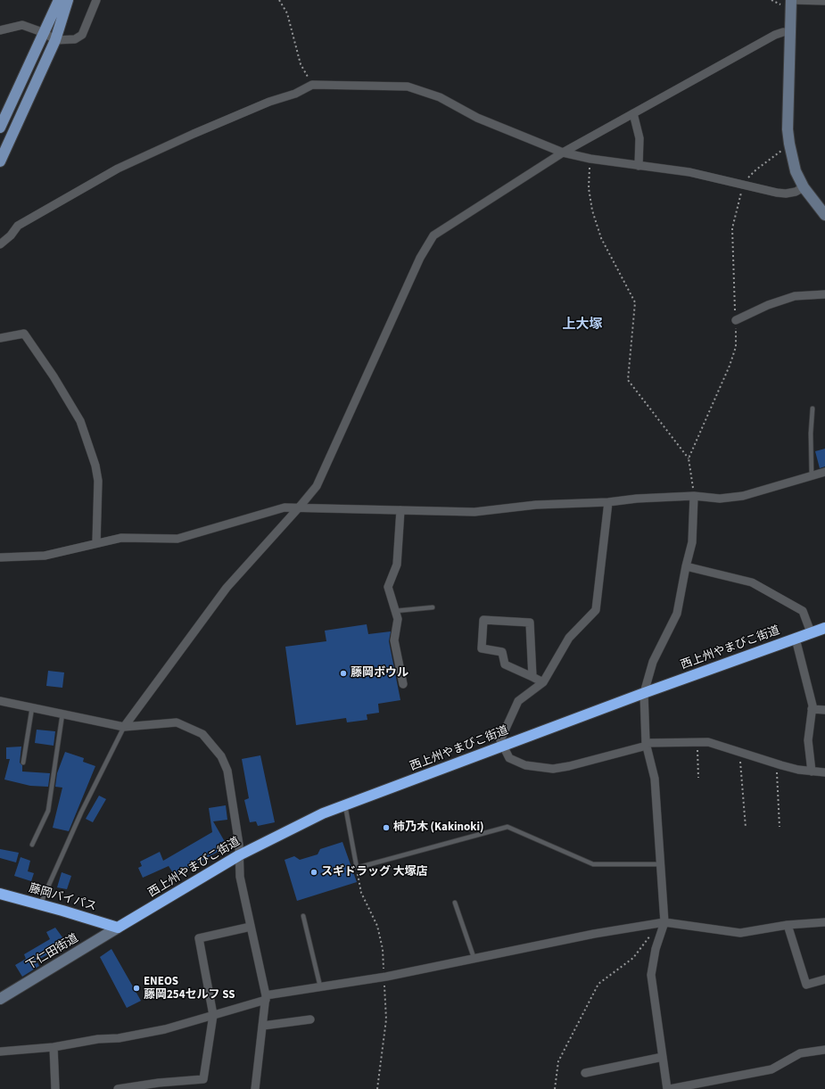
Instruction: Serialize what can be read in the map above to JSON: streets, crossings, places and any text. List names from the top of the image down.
{
  "streets": {
    "highway": ["西上州やまびこ街道", "藤岡バイパス"],
    "street": ["下仁田街道"]
  },
  "crossings": [
    ["西上州やまびこ街道", "藤岡バイパス"],
    ["西上州やまびこ街道", "下仁田街道"],
    ["藤岡バイパス", "下仁田街道"]
  ],
  "districts": ["上大塚"],
  "places": [
    "藤岡ボウル",
    "柿乃木 (Kakinoki)",
    "スギドラッグ 大塚店",
    "ENEOS 藤岡254セルフ SS"
  ]
}
